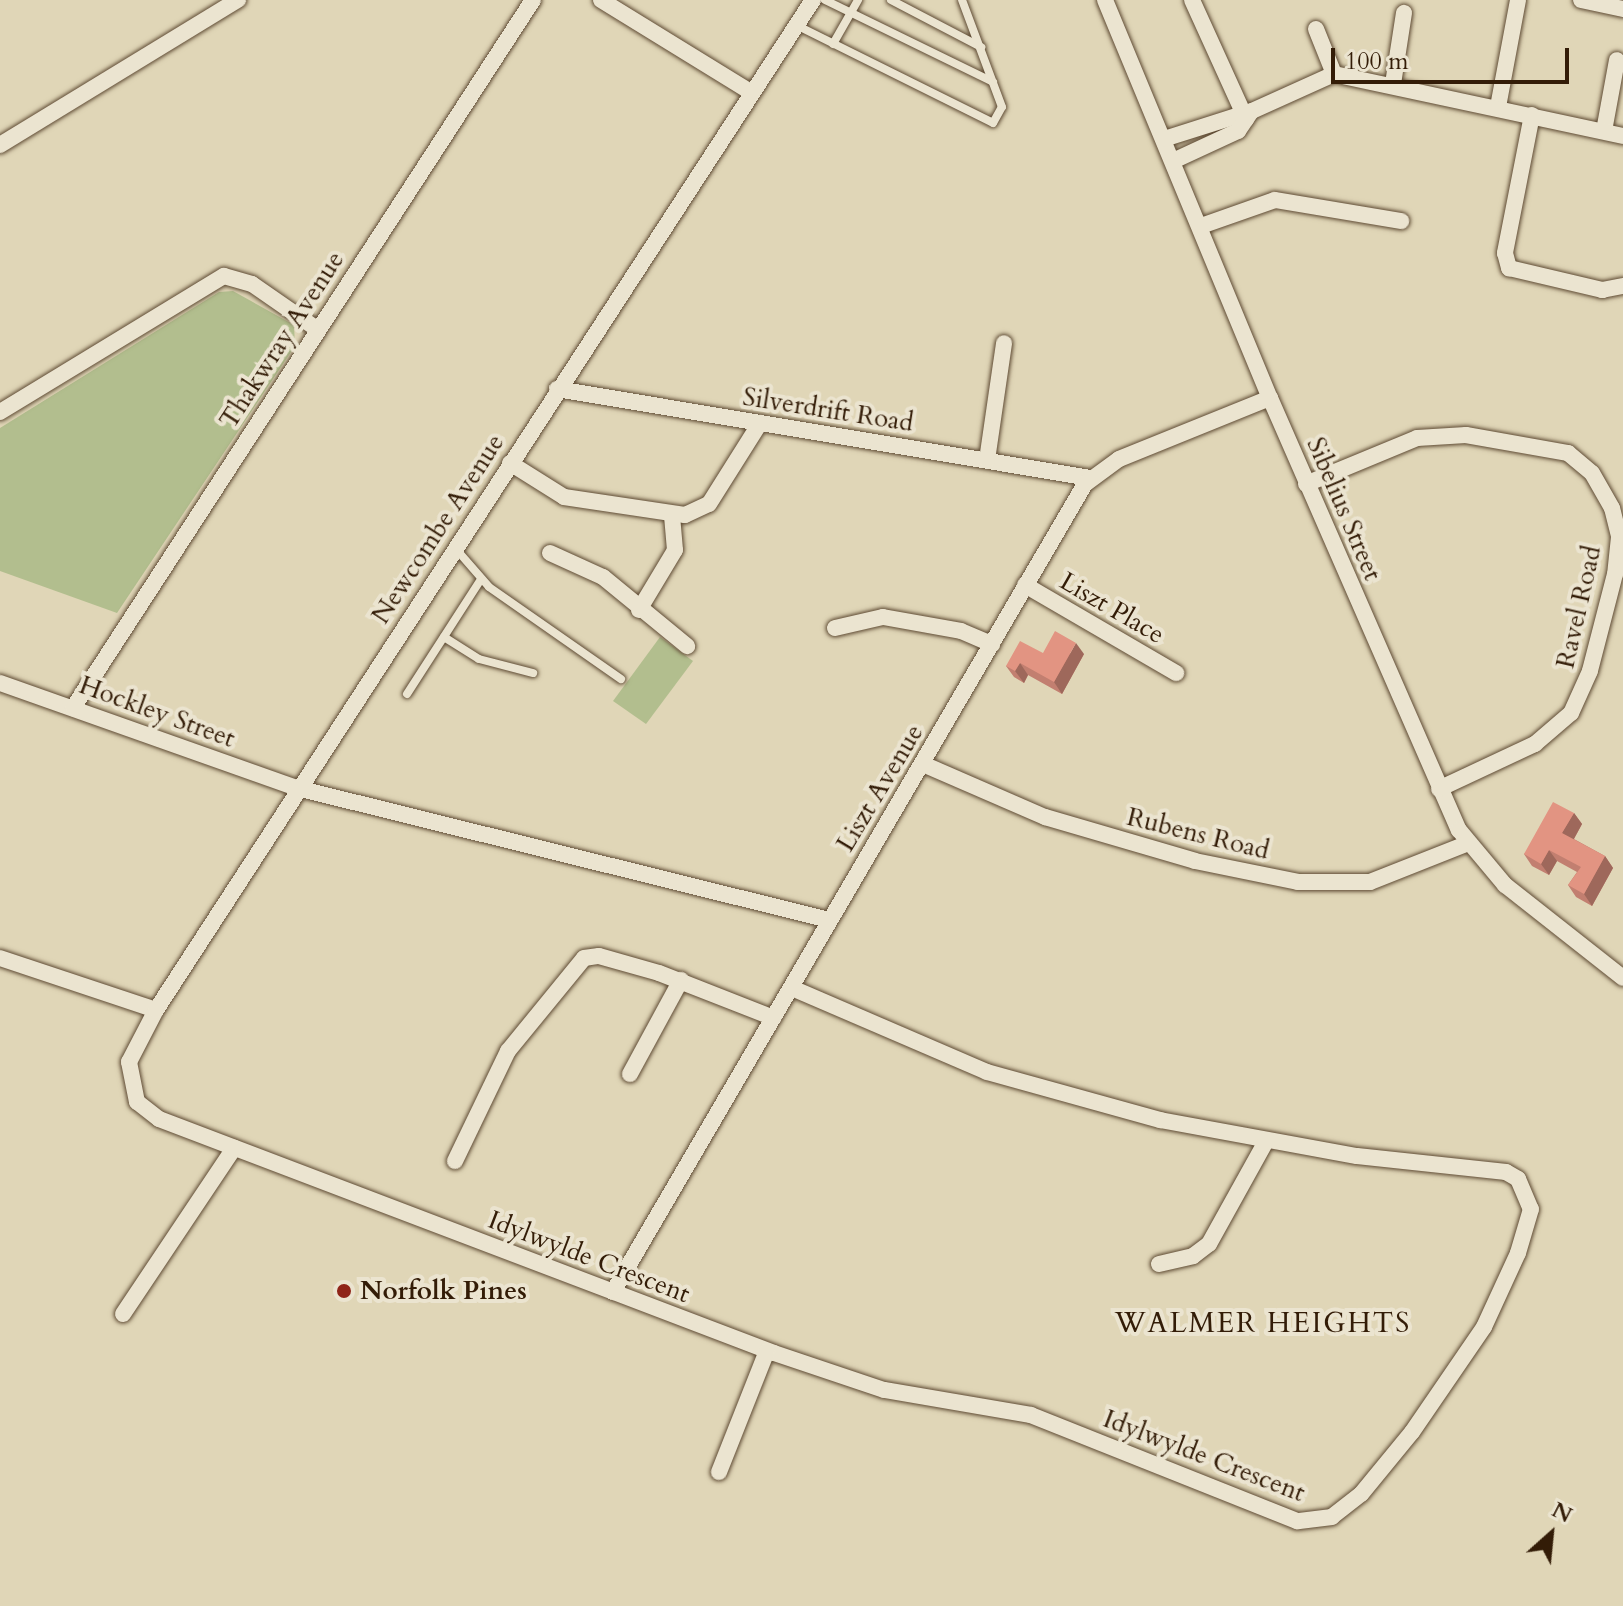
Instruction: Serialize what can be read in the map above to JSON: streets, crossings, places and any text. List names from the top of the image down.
{
  "streets": {
    "street": [
      "Thakwray Avenue",
      "Silverdrift Road",
      "Sibelius Street",
      "Newcombe Avenue",
      "Ravel Road",
      "Liszt Place",
      "Hockley Street",
      "Liszt Avenue",
      "Rubens Road",
      "Idylwylde Crescent"
    ]
  },
  "crossings": [
    ["Thakwray Avenue", "Hockley Street"],
    ["Silverdrift Road", "Newcombe Avenue"],
    ["Silverdrift Road", "Liszt Avenue"],
    ["Sibelius Street", "Ravel Road"],
    ["Sibelius Street", "Liszt Avenue"],
    ["Sibelius Street", "Rubens Road"],
    ["Newcombe Avenue", "Hockley Street"],
    ["Newcombe Avenue", "Idylwylde Crescent"],
    ["Liszt Place", "Liszt Avenue"],
    ["Hockley Street", "Liszt Avenue"],
    ["Liszt Avenue", "Rubens Road"],
    ["Liszt Avenue", "Idylwylde Crescent"]
  ],
  "districts": ["WALMER HEIGHTS"],
  "places": ["Norfolk Pines"],
  "scale_bar": "100 m",
  "north": "top right"
}
